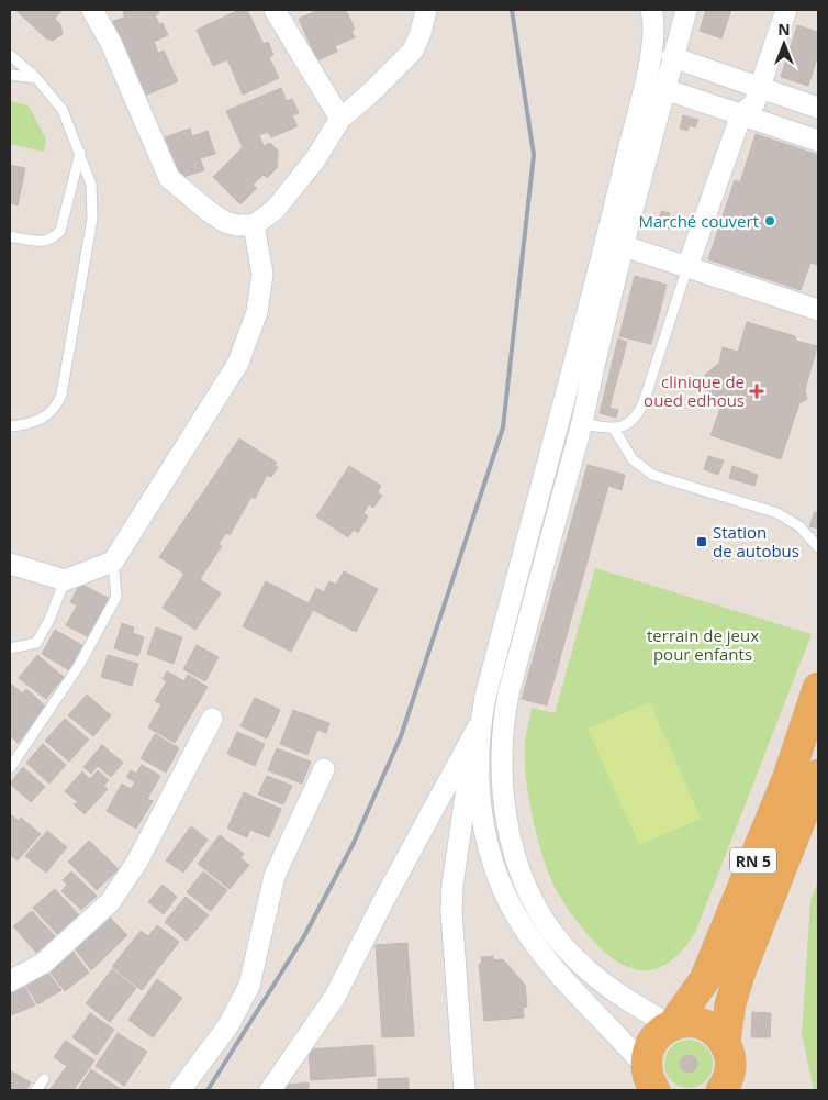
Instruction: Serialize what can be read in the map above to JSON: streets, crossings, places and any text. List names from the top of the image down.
{
  "streets": {
    "main road": ["RN 5"]
  },
  "parks": ["terrain de jeux pour enfants"],
  "places": {
    "other": ["Marché couvert"],
    "health": ["clinique de oued edhous"],
    "transit": ["Station de autobus"]
  },
  "north": "top"
}
